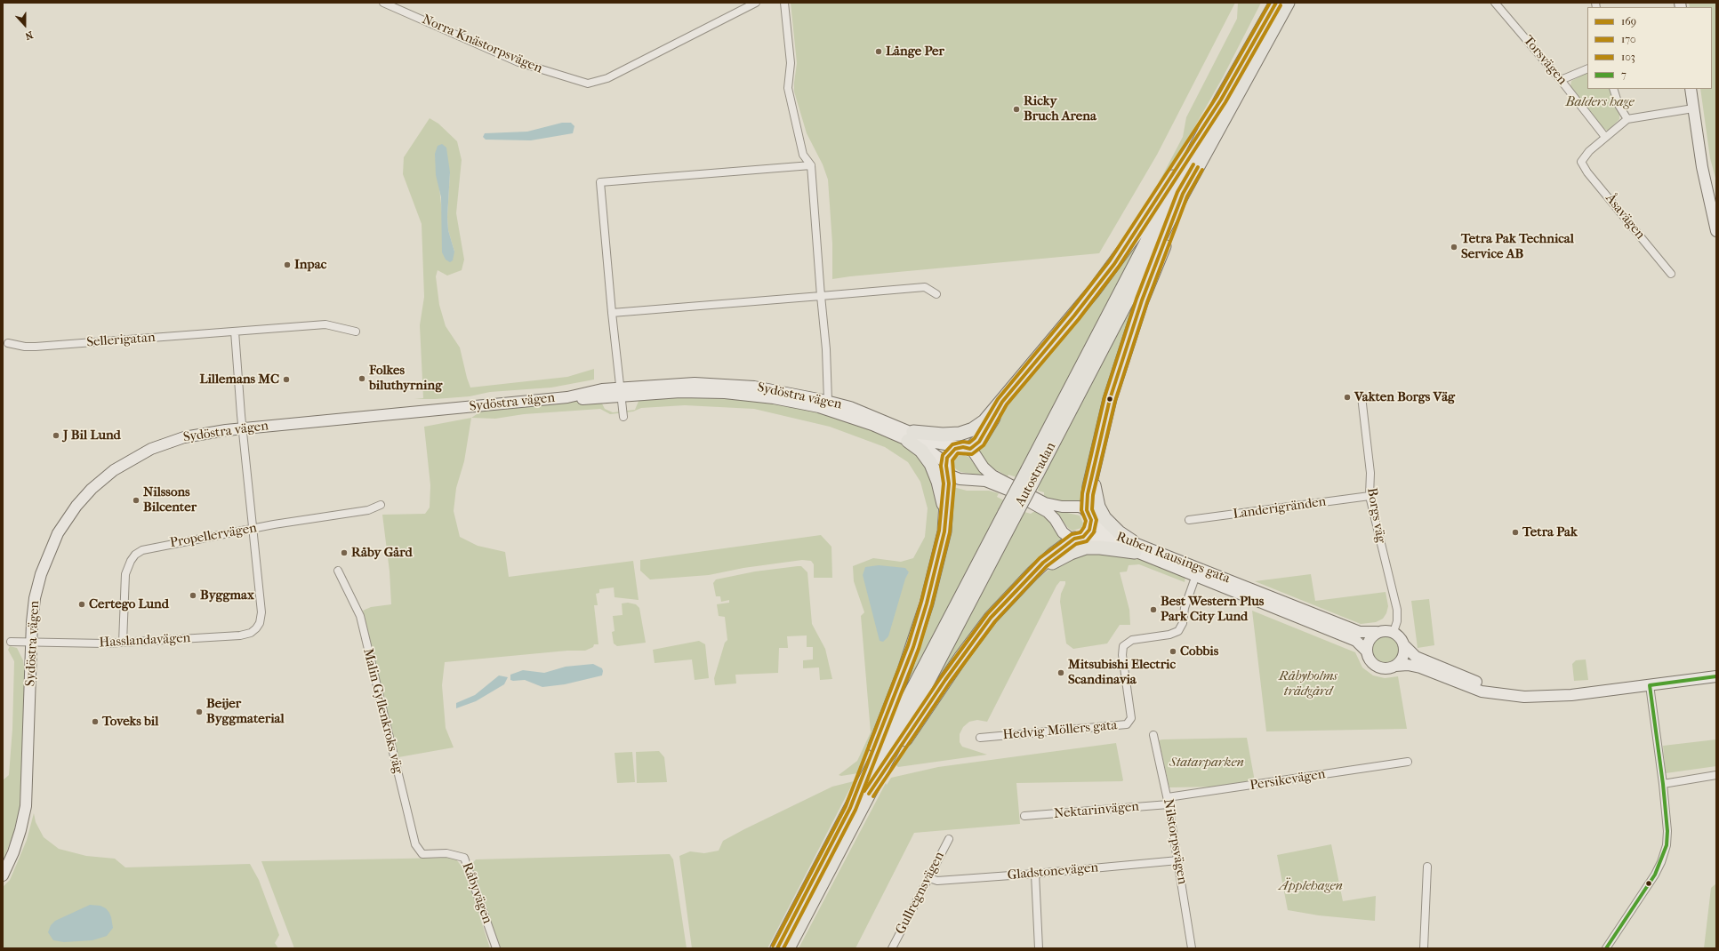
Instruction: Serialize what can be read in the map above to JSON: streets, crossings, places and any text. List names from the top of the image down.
{
  "streets": {
    "highway": ["Autostradan"],
    "main road": ["Sydöstra vägen", "Ruben Rausings gata"],
    "street": [
      "Norra Knästorpsvägen",
      "Torsvägen",
      "Åsavägen",
      "Sellerigatan",
      "Landerigränden",
      "Borgs väg",
      "Propellervägen",
      "Hasslandavägen",
      "Malin Gyllenkroks väg",
      "Hedvig Möllers gata",
      "Persikevägen",
      "Nektarinvägen",
      "Nilstorpsvägen",
      "Gladstonevägen",
      "Råbyvägen",
      "Gullregnsvägen"
    ]
  },
  "crossings": [
    ["Torsvägen", "Åsavägen"],
    ["Sydöstra vägen", "Ruben Rausings gata"],
    ["Sydöstra vägen", "Hasslandavägen"],
    ["Landerigränden", "Borgs väg"],
    ["Borgs väg", "Ruben Rausings gata"],
    ["Propellervägen", "Hasslandavägen"],
    ["Ruben Rausings gata", "Hedvig Möllers gata"],
    ["Malin Gyllenkroks väg", "Råbyvägen"],
    ["Persikevägen", "Nektarinvägen"],
    ["Persikevägen", "Nilstorpsvägen"],
    ["Nektarinvägen", "Nilstorpsvägen"],
    ["Nilstorpsvägen", "Gladstonevägen"],
    ["Gladstonevägen", "Gullregnsvägen"]
  ],
  "parks": [
    "Balders hage",
    "Råbyholms trädgård",
    "Statarparken",
    "Äpplehagen"
  ],
  "places": [
    "Långe Per",
    "Ricky Bruch Arena",
    "Tetra Pak Technical Service AB",
    "Inpac",
    "Folkes biluthyrning",
    "Lillemans MC",
    "Vakten Borgs Väg",
    "J Bil Lund",
    "Nilssons Bilcenter",
    "Tetra Pak",
    "Råby Gård",
    "Byggmax",
    "Certego Lund",
    "Best Western Plus Park City Lund",
    "Cobbis",
    "Mitsubishi Electric Scandinavia",
    "Beijer Byggmaterial",
    "Toveks bil"
  ],
  "lines": [
    "transit line 169",
    "transit line 103",
    "transit line 170",
    "transit line 7"
  ],
  "legend": [
    "169",
    "170",
    "103",
    "7"
  ],
  "north": "bottom"
}
